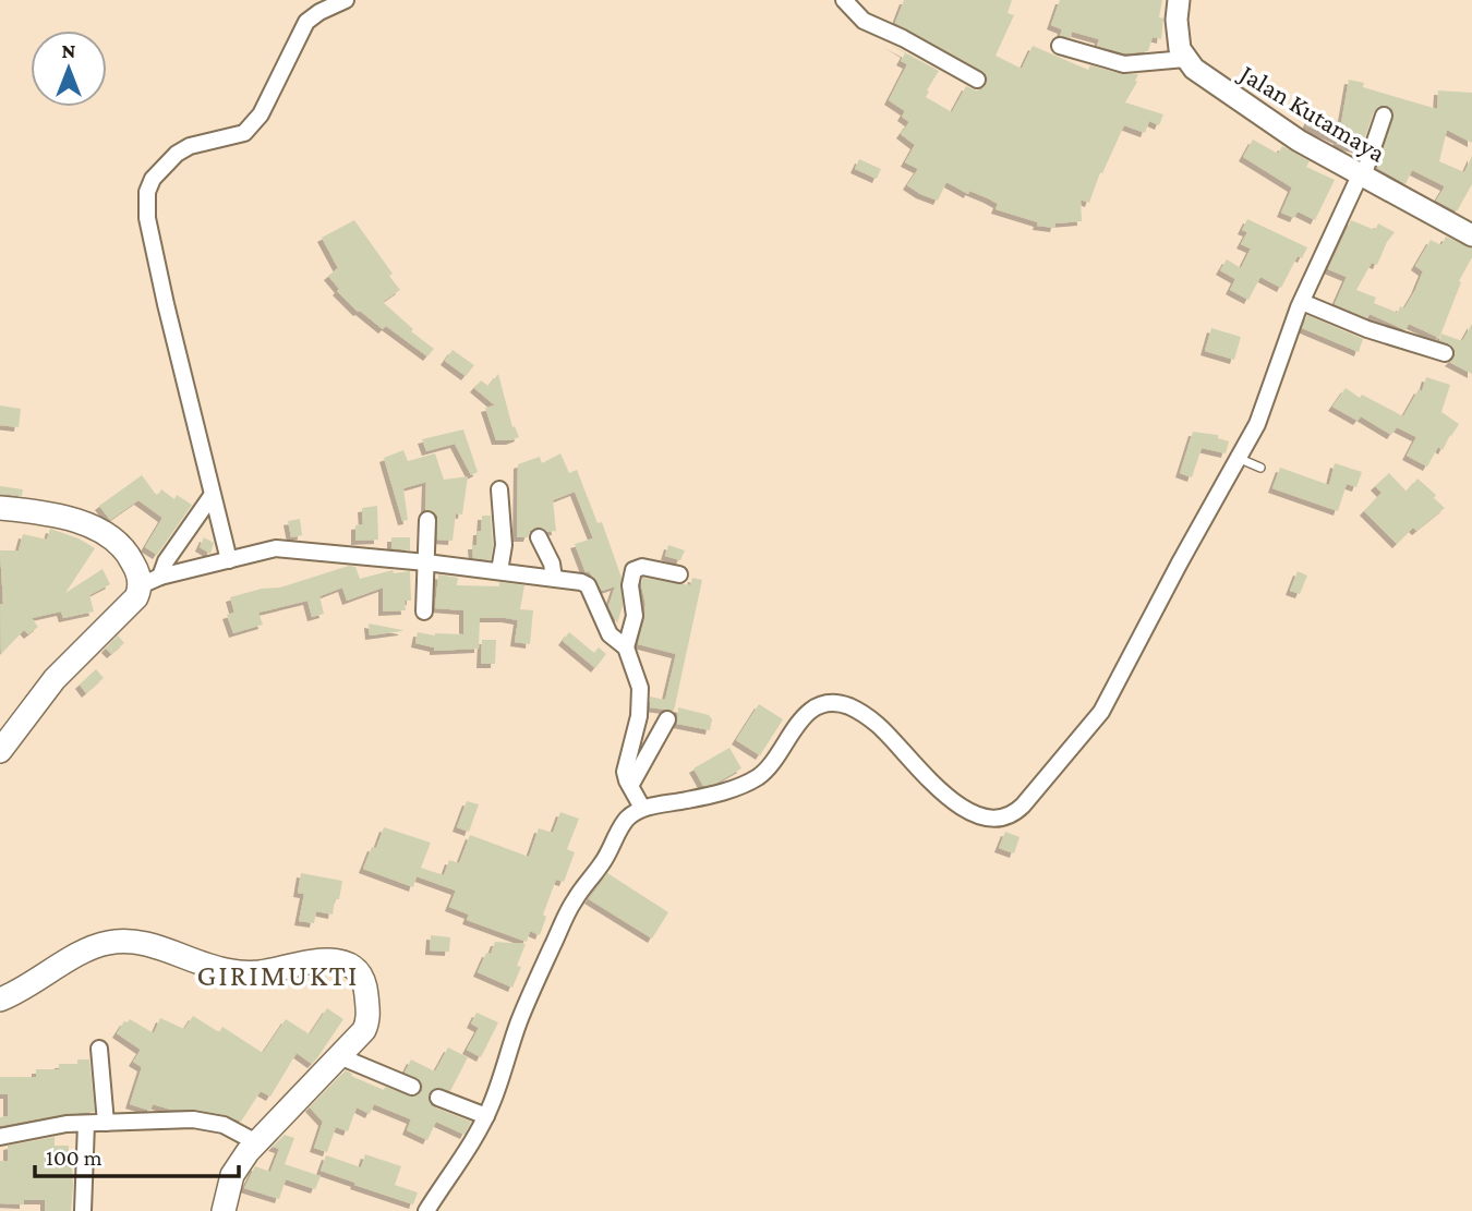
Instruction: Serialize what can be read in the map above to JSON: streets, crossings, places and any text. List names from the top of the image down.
{
  "streets": {
    "main road": ["Jalan Kutamaya"]
  },
  "districts": ["GIRIMUKTI"],
  "scale_bar": "100 m",
  "north": "top"
}
